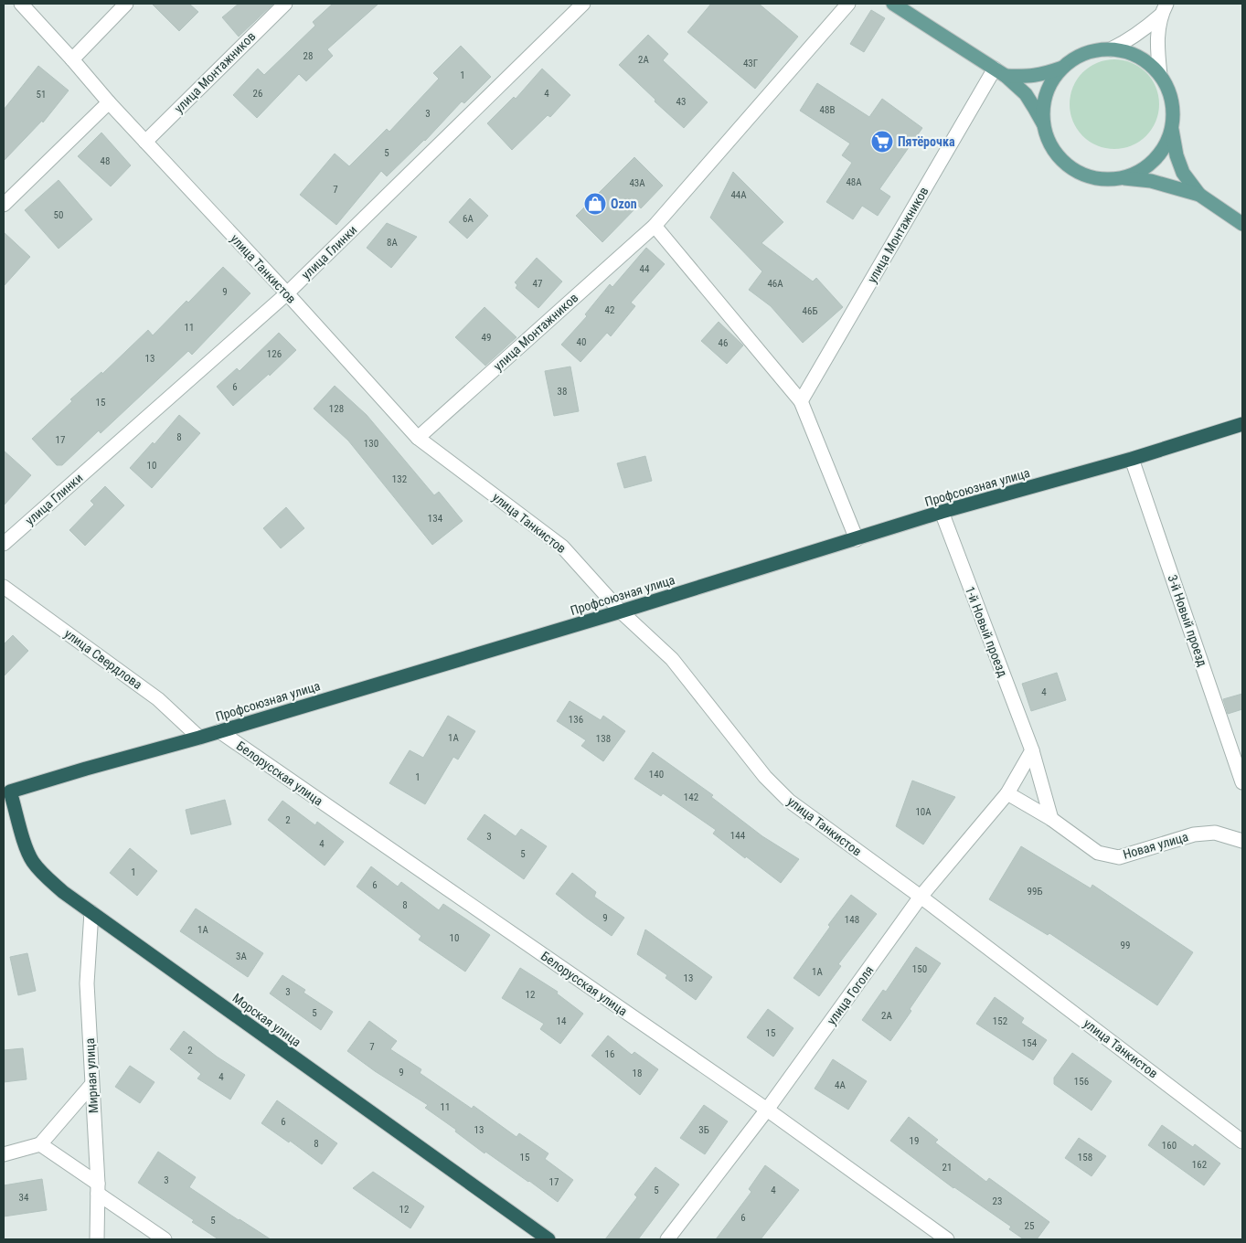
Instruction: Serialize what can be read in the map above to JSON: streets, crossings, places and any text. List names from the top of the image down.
{
  "streets": {
    "highway": ["Профсоюзная улица", "Морская улица"],
    "street": [
      "улица Монтажников",
      "улица Глинки",
      "улица Танкистов",
      "3-й Новый проезд",
      "1-й Новый проезд",
      "улица Свердлова",
      "Белорусская улица",
      "Новая улица",
      "улица Гоголя",
      "Мирная улица"
    ]
  },
  "crossings": [
    ["улица Монтажников", "улица Танкистов"],
    ["улица Глинки", "улица Танкистов"],
    ["улица Танкистов", "Профсоюзная улица"],
    ["улица Танкистов", "улица Гоголя"],
    ["Профсоюзная улица", "3-й Новый проезд"],
    ["Профсоюзная улица", "1-й Новый проезд"],
    ["Профсоюзная улица", "улица Свердлова"],
    ["Профсоюзная улица", "Белорусская улица"],
    ["Профсоюзная улица", "Морская улица"],
    ["1-й Новый проезд", "улица Гоголя"],
    ["Белорусская улица", "улица Гоголя"],
    ["Новая улица", "улица Гоголя"],
    ["Морская улица", "Мирная улица"]
  ],
  "places": {
    "supermarket": ["Пятёрочка"],
    "shop": ["Ozon"]
  },
  "house_numbers": [
    "28",
    "2А",
    "43Г",
    "1",
    "26",
    "4",
    "51",
    "43",
    "48В",
    "3",
    "5",
    "48",
    "48А",
    "43А",
    "7",
    "44А",
    "50",
    "6А",
    "8А",
    "44",
    "47",
    "46А",
    "9",
    "42",
    "46Б",
    "11",
    "49",
    "40",
    "46",
    "126",
    "13",
    "6",
    "38",
    "15",
    "128",
    "8",
    "17",
    "130",
    "10",
    "132",
    "134",
    "4",
    "136",
    "1А",
    "138",
    "140",
    "1",
    "142",
    "10А",
    "2",
    "144",
    "3",
    "4",
    "5",
    "1",
    "6",
    "99Б",
    "8",
    "9",
    "148",
    "1А",
    "10",
    "99",
    "3А",
    "150",
    "1А",
    "13",
    "3",
    "12",
    "5",
    "2А",
    "14",
    "152",
    "15",
    "154",
    "7",
    "2",
    "16",
    "9",
    "18",
    "4",
    "156",
    "4А",
    "11",
    "6",
    "13",
    "3Б",
    "19",
    "8",
    "160",
    "15",
    "158",
    "162",
    "21",
    "3",
    "17",
    "5",
    "4",
    "34",
    "23",
    "12",
    "6",
    "5",
    "25"
  ]
}
